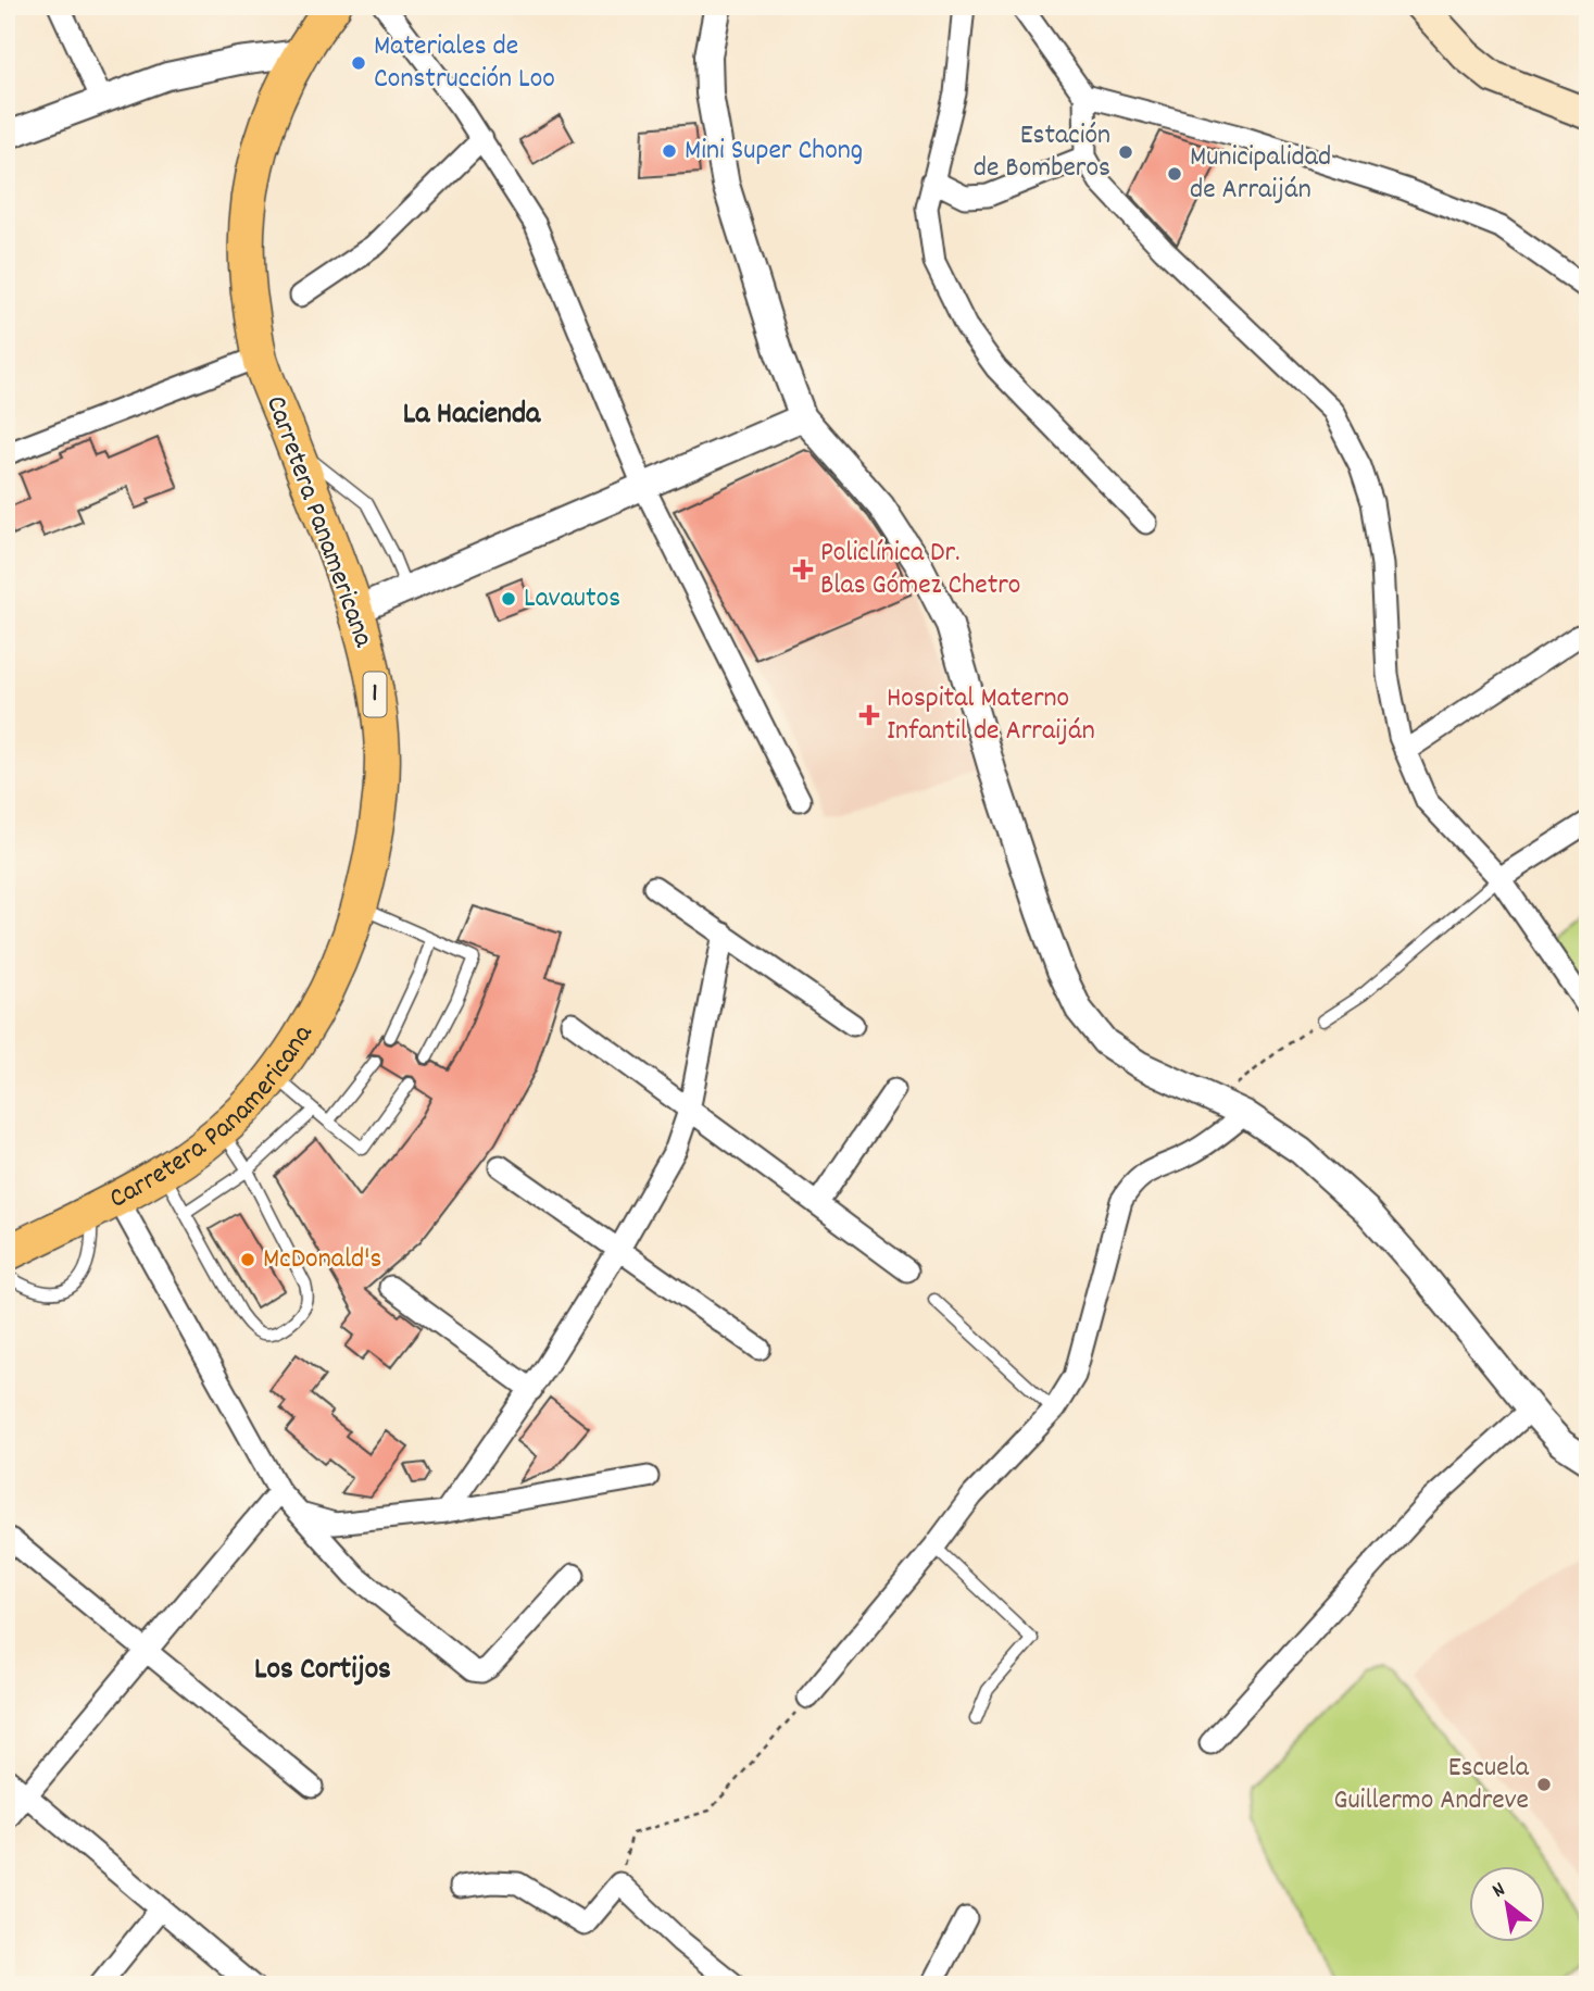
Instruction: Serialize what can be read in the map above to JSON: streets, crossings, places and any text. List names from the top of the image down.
{
  "streets": {
    "highway": ["Carretera Panamericana", "1"]
  },
  "districts": ["La Hacienda", "Los Cortijos"],
  "places": {
    "other": [
      "Materiales de Construcción Loo",
      "Mini Super Chong",
      "Estación de Bomberos",
      "Municipalidad de Arraiján",
      "Lavautos",
      "McDonald's",
      "Escuela Guillermo Andreve"
    ],
    "health": ["Policlínica Dr. Blas Gómez Chetro", "Hospital Materno Infantil de Arraiján"]
  },
  "north": "top left"
}
